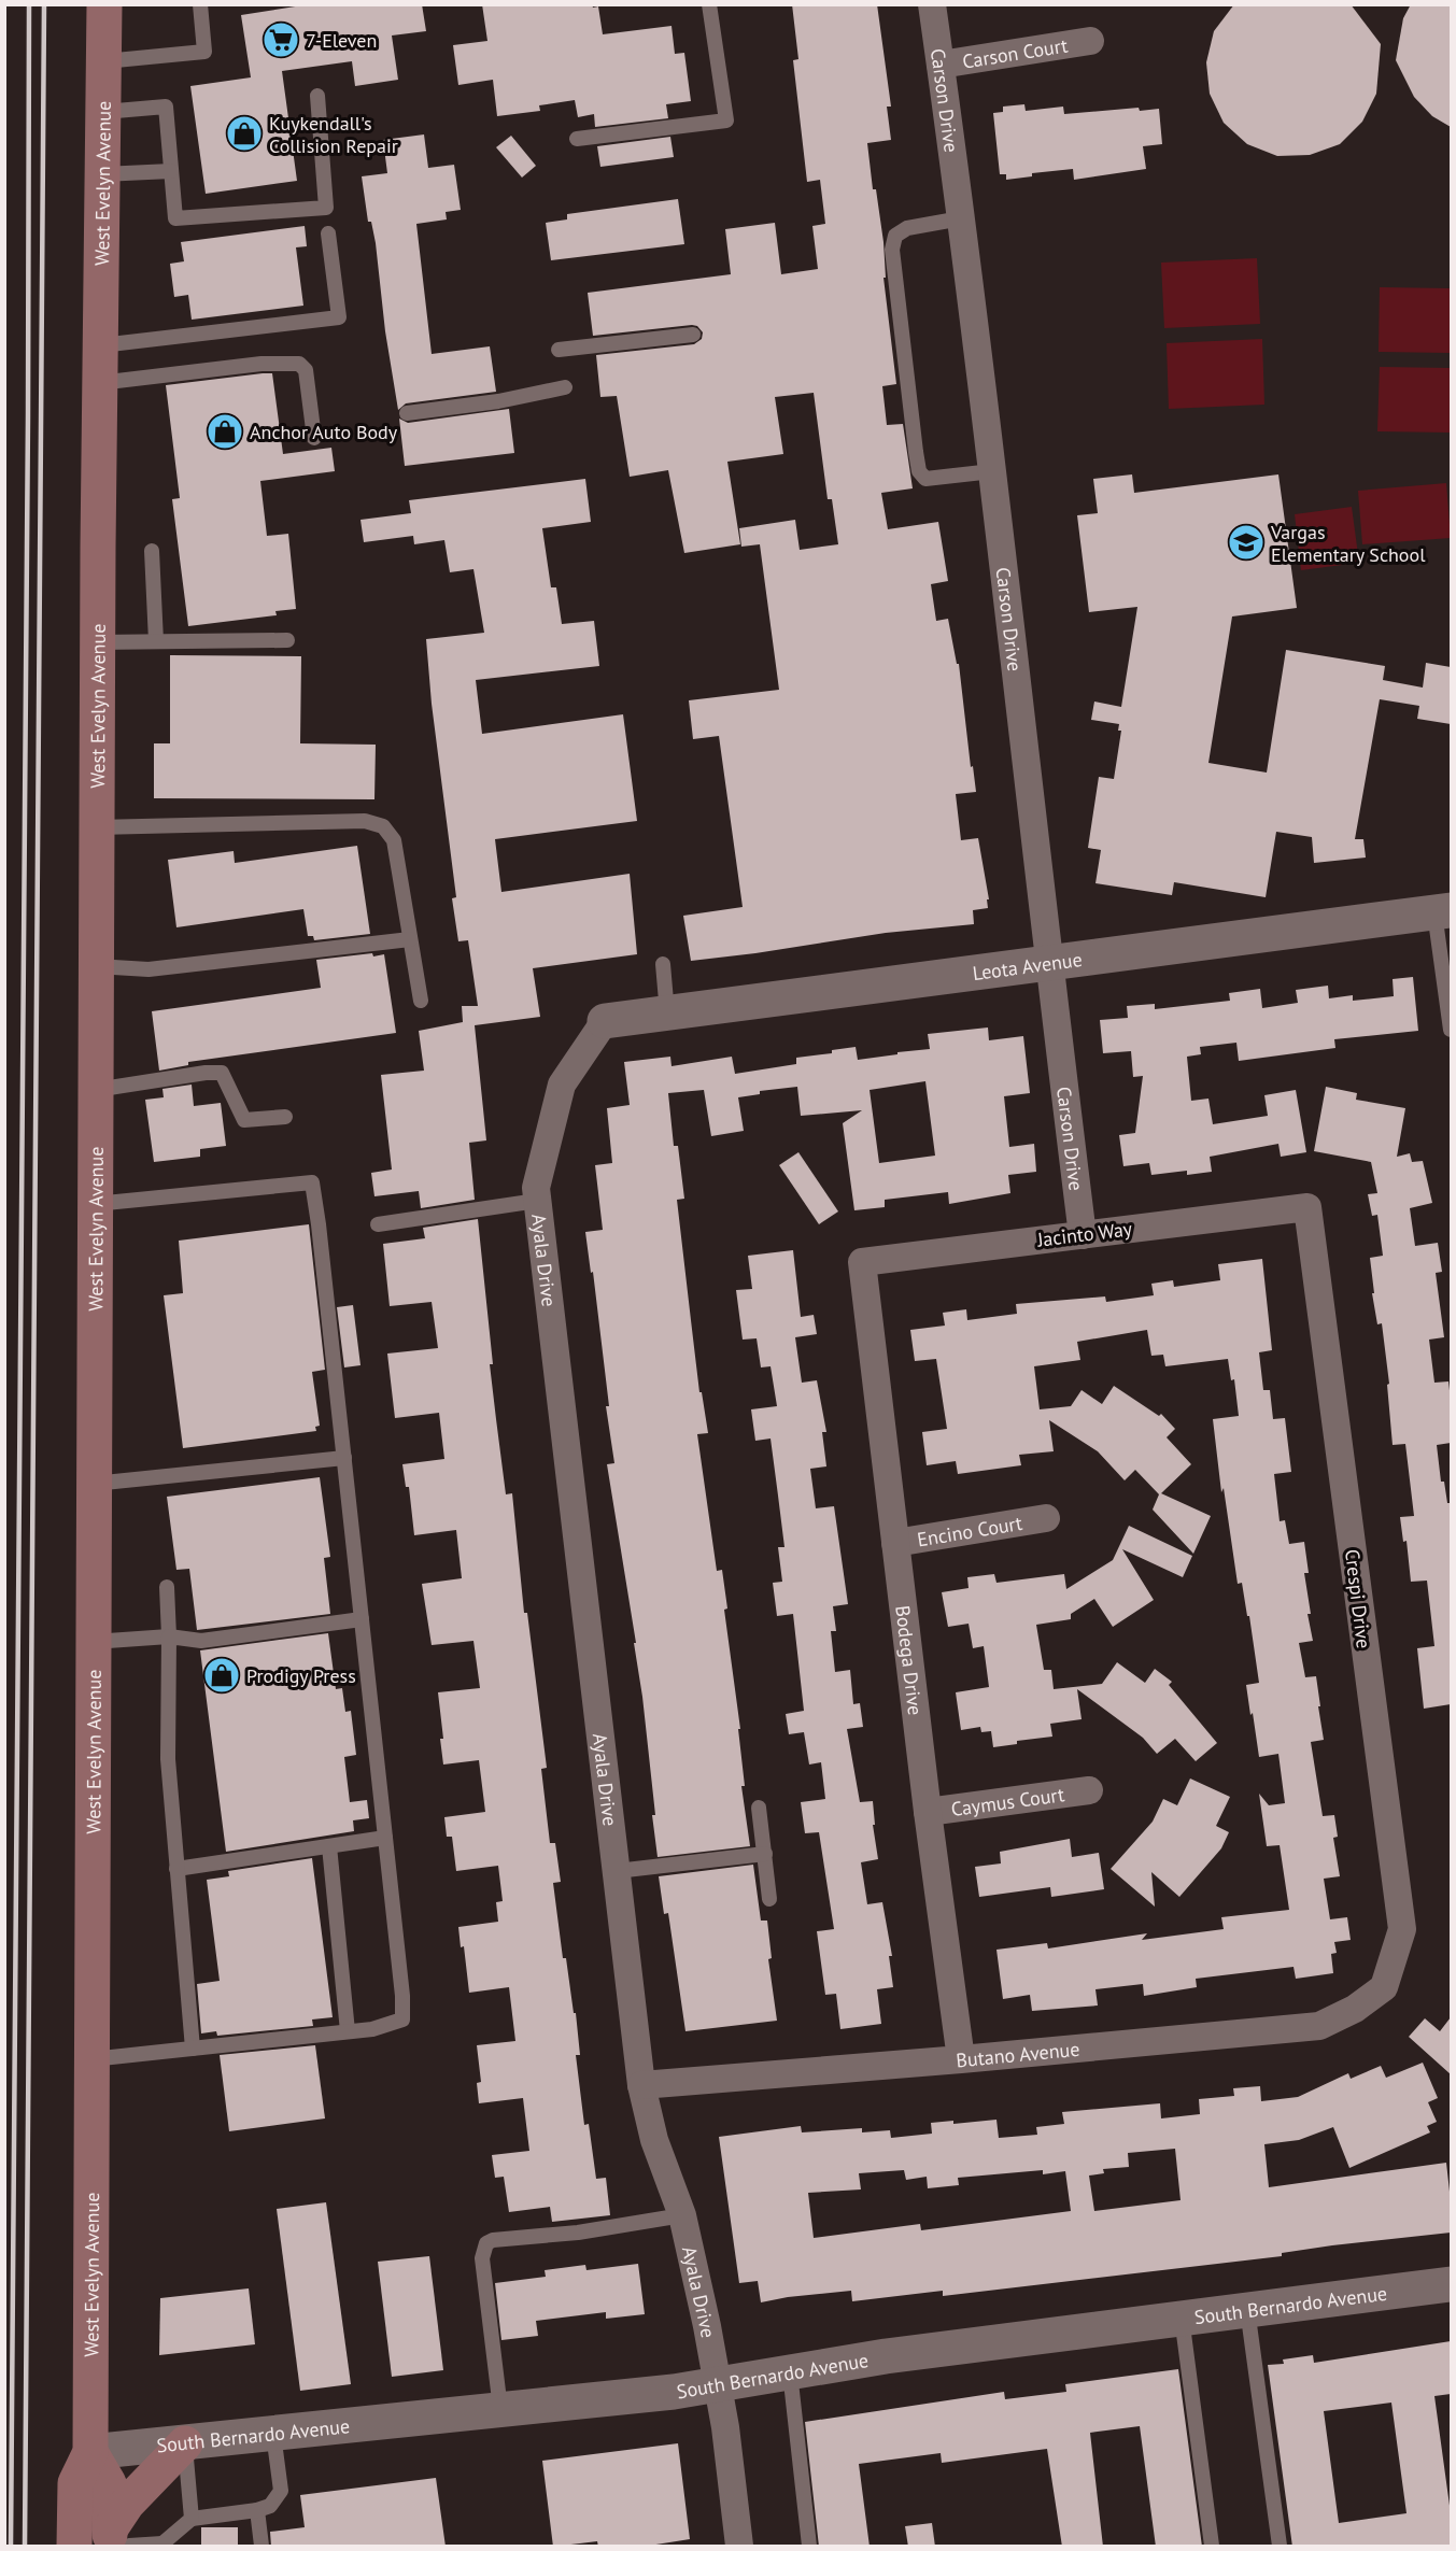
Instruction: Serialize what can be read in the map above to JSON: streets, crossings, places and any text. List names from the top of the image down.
{
  "streets": {
    "main road": ["West Evelyn Avenue"],
    "street": [
      "Carson Court",
      "Carson Drive",
      "Leota Avenue",
      "Jacinto Way",
      "Ayala Drive",
      "Encino Court",
      "Crespi Drive",
      "Bodega Drive",
      "Caymus Court",
      "Butano Avenue",
      "South Bernardo Avenue"
    ]
  },
  "crossings": [
    ["Carson Court", "Carson Drive"],
    ["Carson Drive", "Leota Avenue"],
    ["Carson Drive", "Jacinto Way"],
    ["West Evelyn Avenue", "South Bernardo Avenue"],
    ["Leota Avenue", "Ayala Drive"],
    ["Jacinto Way", "Crespi Drive"],
    ["Jacinto Way", "Bodega Drive"],
    ["Ayala Drive", "Butano Avenue"],
    ["Ayala Drive", "South Bernardo Avenue"],
    ["Encino Court", "Bodega Drive"],
    ["Crespi Drive", "Butano Avenue"],
    ["Bodega Drive", "Caymus Court"],
    ["Bodega Drive", "Butano Avenue"]
  ],
  "places": {
    "supermarket": ["7-Eleven"],
    "shop": ["Kuykendall's Collision Repair", "Anchor Auto Body", "Prodigy Press"],
    "school or university": ["Vargas Elementary School"]
  }
}
